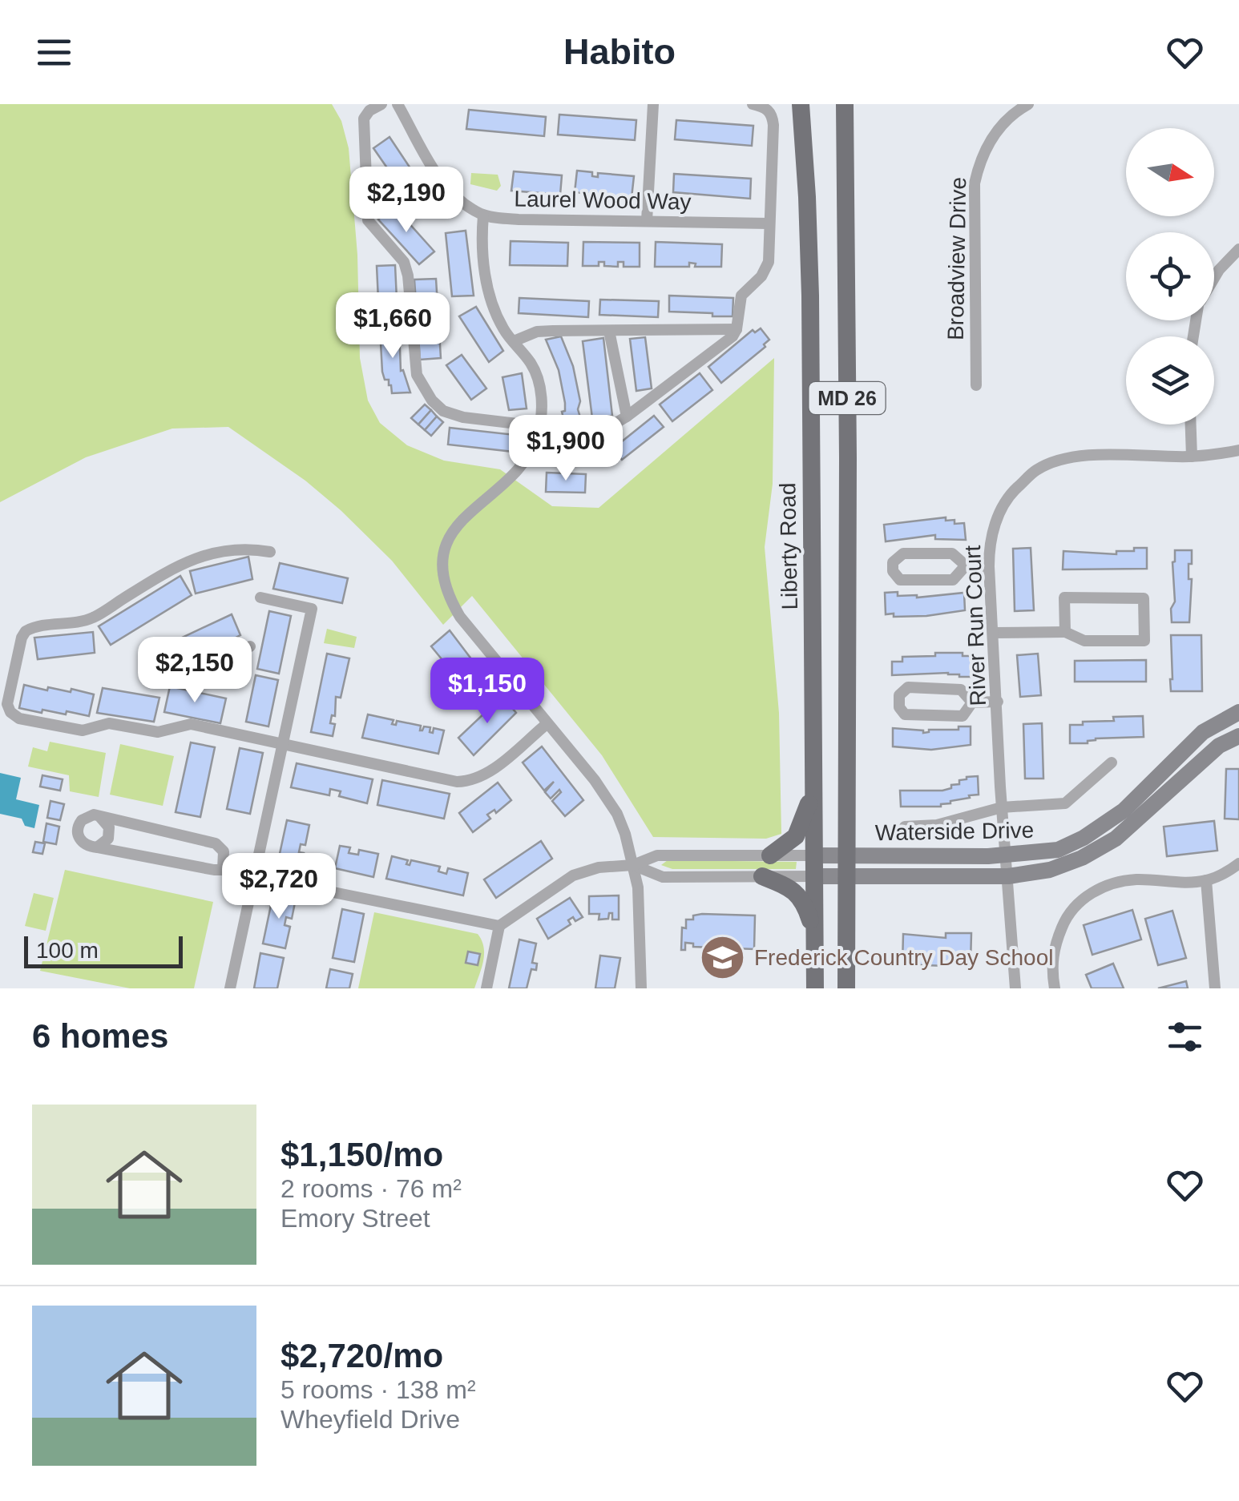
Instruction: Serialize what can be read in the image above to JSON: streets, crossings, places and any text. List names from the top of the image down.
{
  "streets": {
    "main road": ["MD 26", "Liberty Road"],
    "street": [
      "Laurel Wood Way",
      "Broadview Drive",
      "River Run Court",
      "Waterside Drive"
    ]
  },
  "crossings": [
    ["MD 26", "Waterside Drive"],
    ["Liberty Road", "Waterside Drive"],
    ["River Run Court", "Waterside Drive"]
  ],
  "places": {
    "school or university": ["Frederick Country Day School"]
  },
  "scale_bar": "100 m",
  "north": "right",
  "page": {
    "header": "Habito",
    "price": [
      "$2,190",
      "$1,660",
      "$1,900",
      "$2,150",
      "$1,150",
      "$2,720"
    ],
    "scale": "100 m",
    "heading": "6 homes",
    "list": [
      {
        "name": "$1,150/mo",
        "note": "2 rooms · 76 m² · Emory Street"
      },
      {
        "name": "$2,720/mo",
        "note": "5 rooms · 138 m² · Wheyfield Drive"
      }
    ]
  }
}
